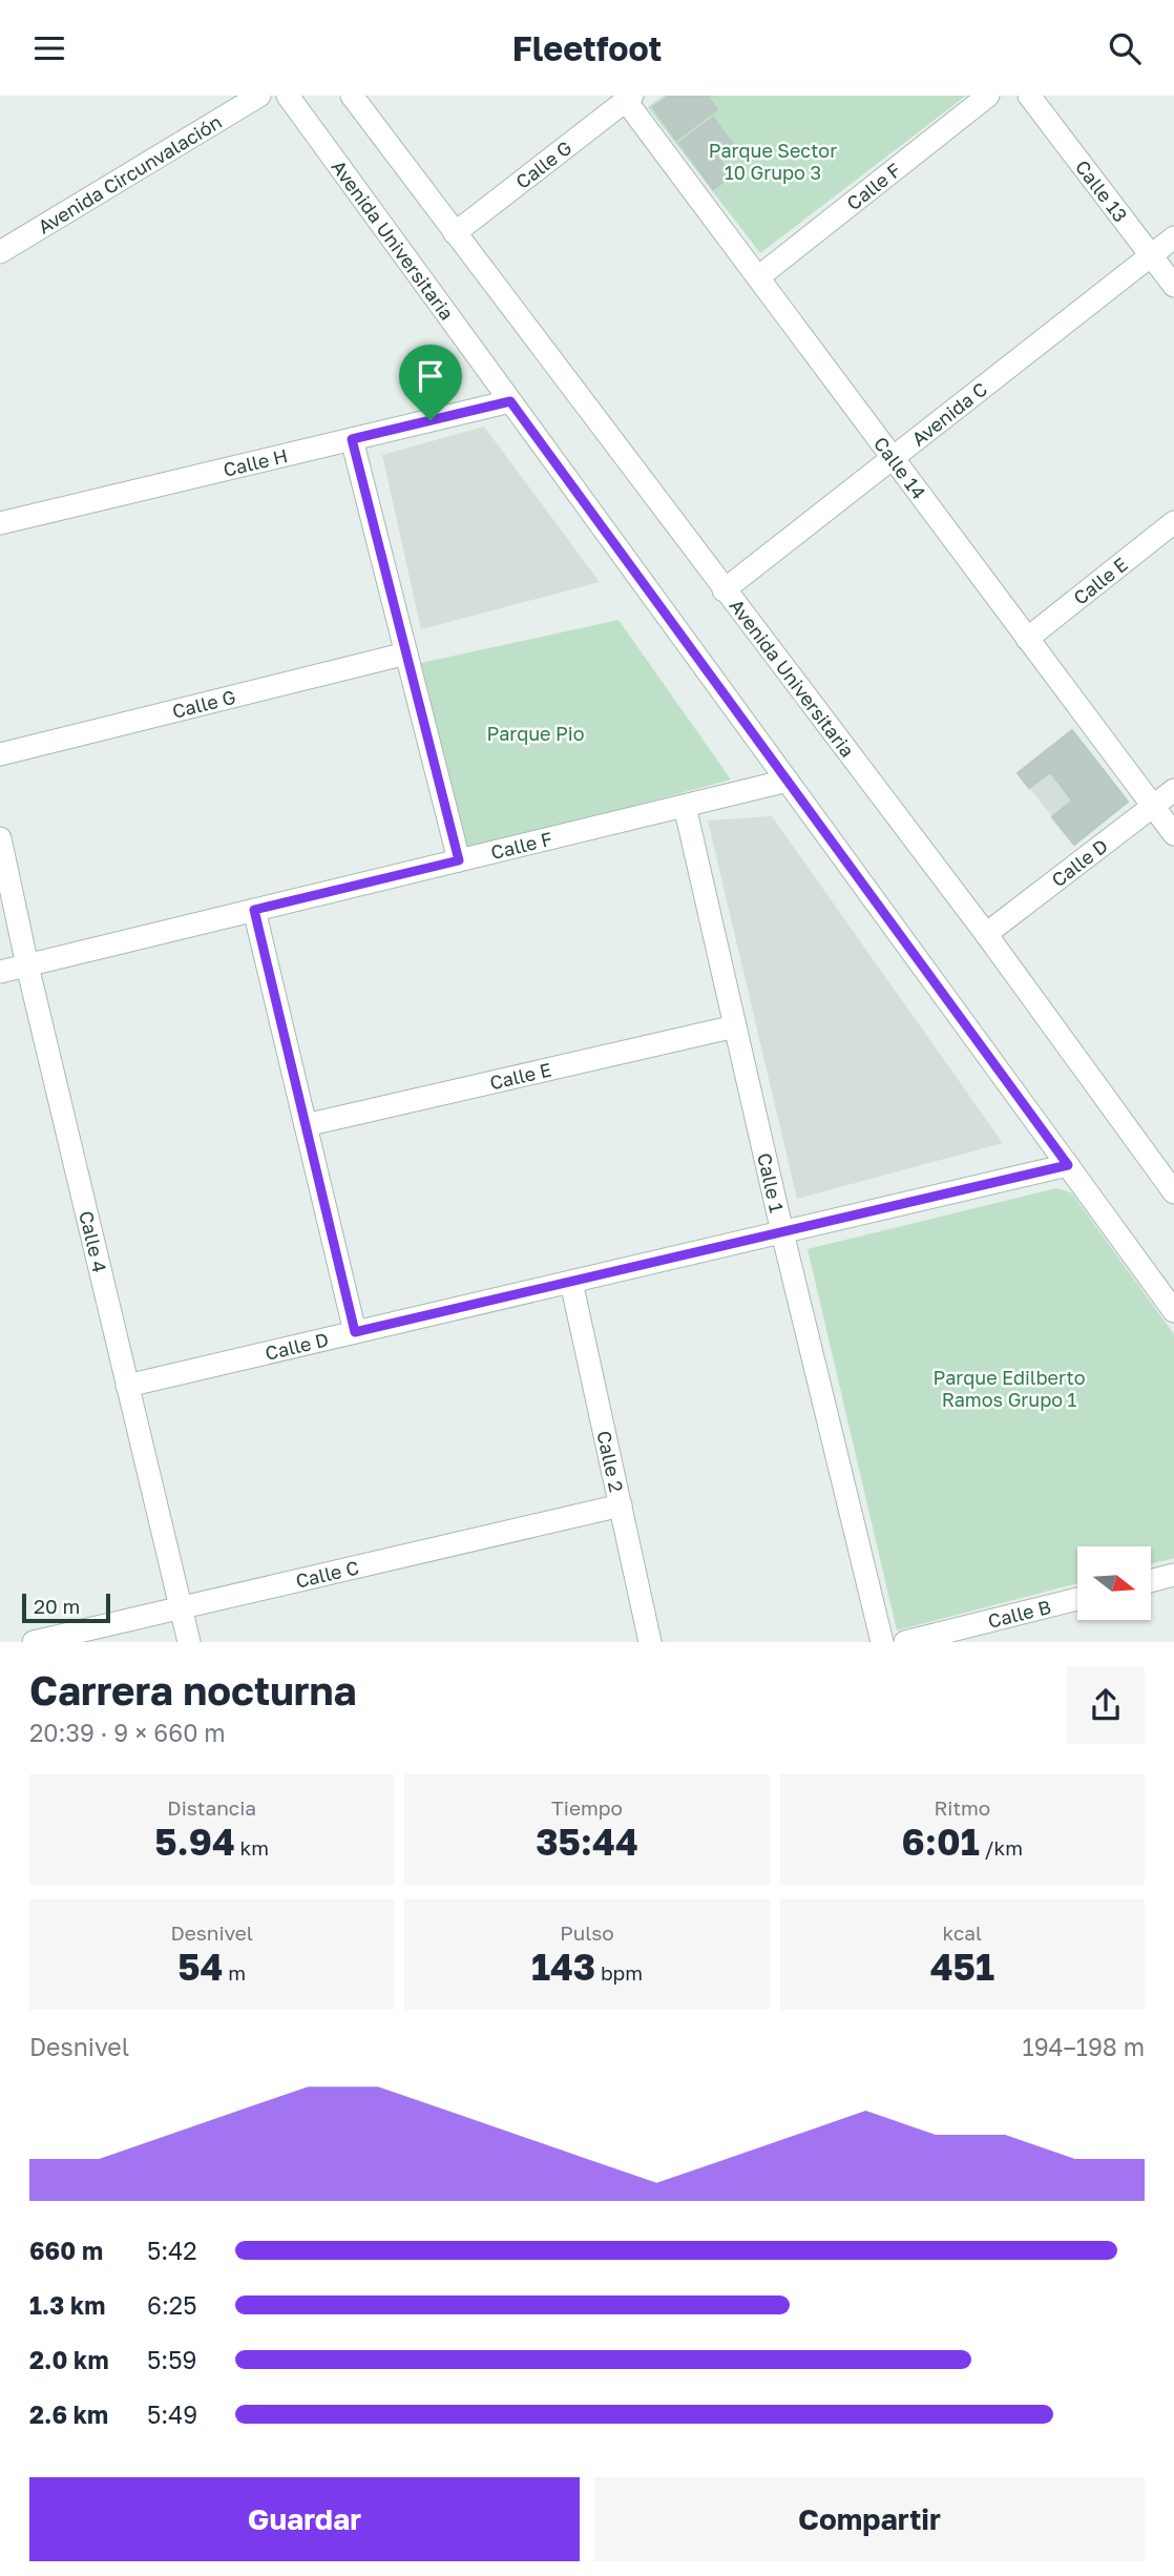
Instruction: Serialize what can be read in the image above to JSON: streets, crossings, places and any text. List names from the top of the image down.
{
  "streets": {
    "street": [
      "Calle G",
      "Avenida Circunvalación",
      "Calle F",
      "Calle 13",
      "Avenida Universitaria",
      "Avenida C",
      "Calle H",
      "Calle 14",
      "Calle E",
      "Calle D",
      "Calle 1",
      "Calle 4",
      "Calle 2",
      "Calle C",
      "Calle B"
    ]
  },
  "crossings": [
    ["Calle G", "Avenida Universitaria"],
    ["Calle G", "Calle 14"],
    ["Calle F", "Avenida Universitaria"],
    ["Calle F", "Calle 14"],
    ["Calle F", "Calle 1"],
    ["Calle F", "Calle 4"],
    ["Calle 13", "Avenida C"],
    ["Avenida Universitaria", "Avenida C"],
    ["Avenida Universitaria", "Calle H"],
    ["Avenida Universitaria", "Calle D"],
    ["Avenida C", "Calle 14"],
    ["Calle 14", "Calle E"],
    ["Calle 14", "Calle D"],
    ["Calle E", "Calle 1"],
    ["Calle D", "Calle 1"],
    ["Calle D", "Calle 4"],
    ["Calle D", "Calle 2"],
    ["Calle 4", "Calle C"],
    ["Calle 2", "Calle C"]
  ],
  "parks": ["Parque Sector 10 Grupo 3", "Parque Pio", "Parque Edilberto Ramos Grupo 1"],
  "scale_bar": "20 m",
  "north": "right",
  "page": {
    "header": "Fleetfoot",
    "scale": "20 m",
    "heading": ["Carrera nocturna", "20:39 · 9 × 660 m"],
    "stats": [
      ["Distancia", "5.94 km"],
      ["Tiempo", "35:44"],
      ["Ritmo", "6:01 /km"],
      ["Desnivel", "54 m"],
      ["Pulso", "143 bpm"],
      ["kcal", "451"]
    ],
    "chart": ["Desnivel", "194–198 m"],
    "list": [
      {
        "name": "660 m",
        "note": "5:42"
      },
      {
        "name": "1.3 km",
        "note": "6:25"
      },
      {
        "name": "2.0 km",
        "note": "5:59"
      },
      {
        "name": "2.6 km",
        "note": "5:49"
      }
    ],
    "buttons": ["Guardar", "Compartir"]
  }
}
